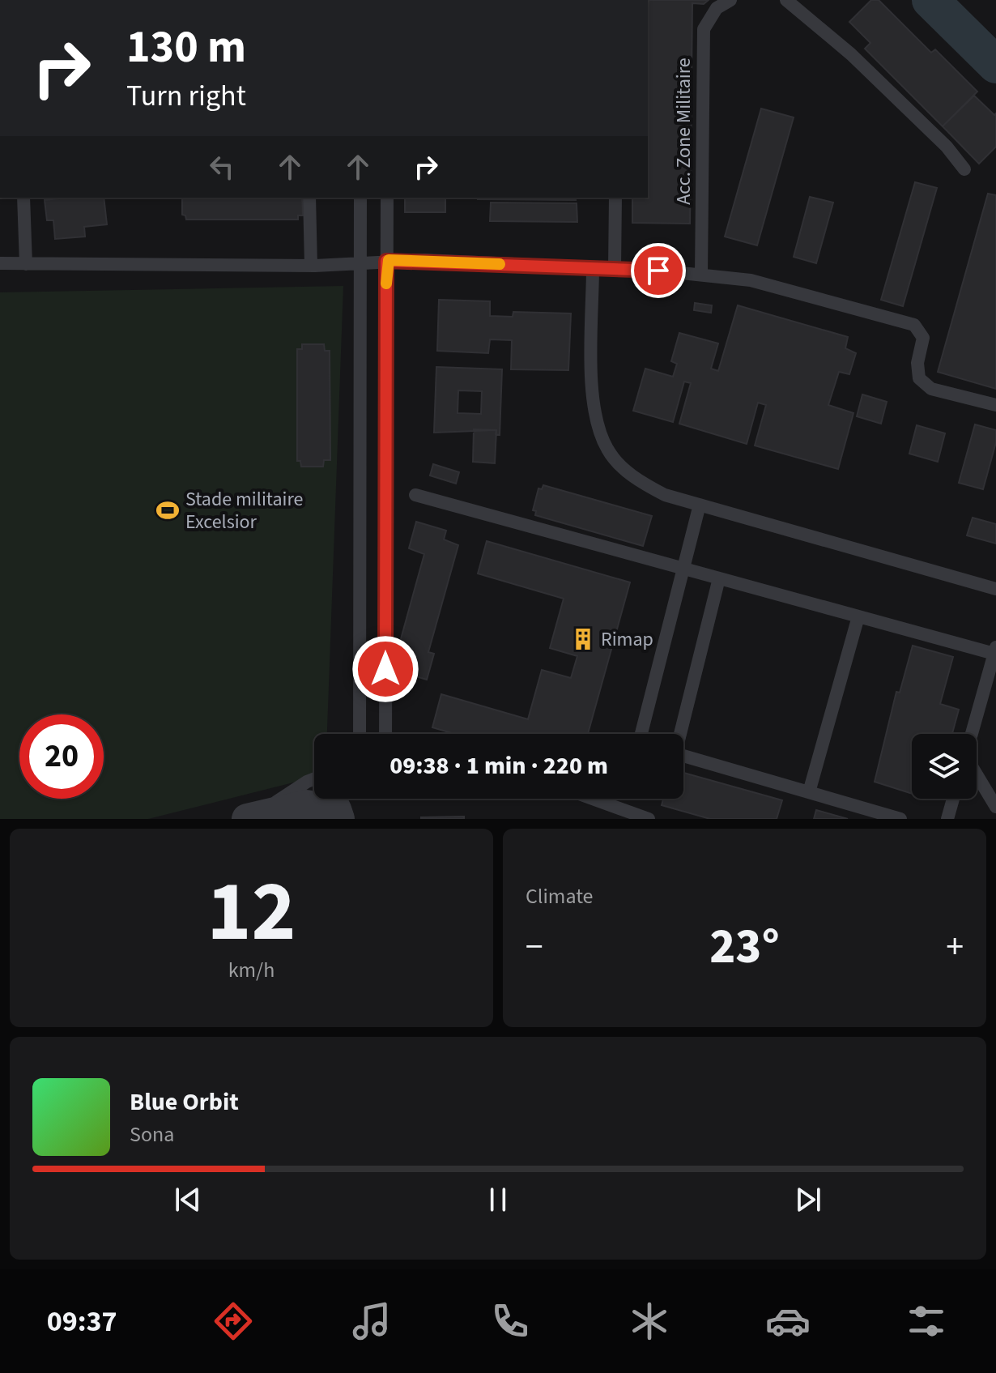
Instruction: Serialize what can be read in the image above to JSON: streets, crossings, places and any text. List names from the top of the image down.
{
  "streets": {
    "lane": ["Acc. Zone Militaire"]
  },
  "places": {
    "sports": ["Stade militaire Excelsior"],
    "building": ["Rimap"]
  },
  "page": {
    "turn": ["130 m", "Turn right"],
    "limit": "20",
    "trip": "09:38 · 1 min · 220 m",
    "tile": [
      ["12", "km/h"],
      "Climate"
    ],
    "heat": ["−", "23°", "+"],
    "song": ["Blue Orbit", "Sona"],
    "tabs": "09:37"
  }
}
